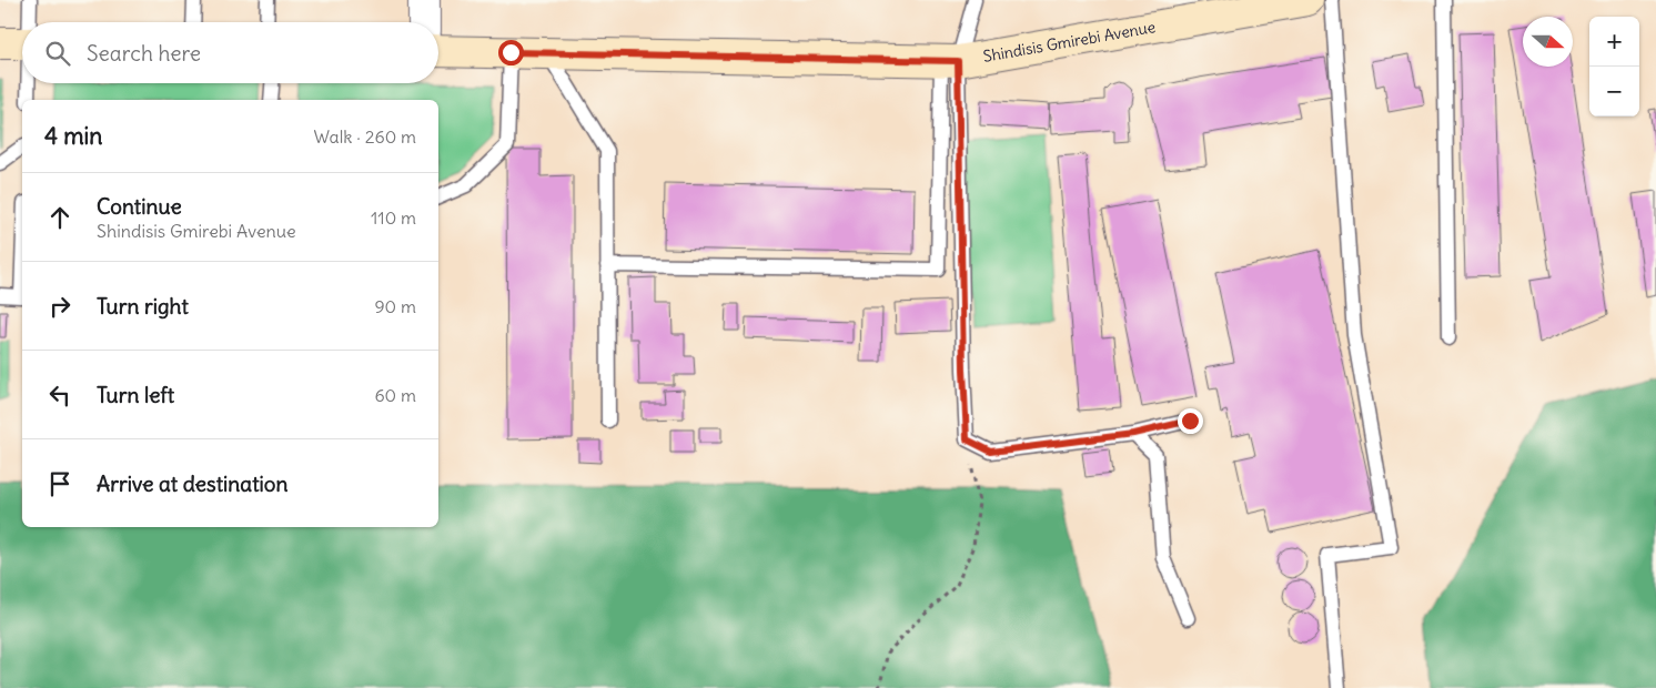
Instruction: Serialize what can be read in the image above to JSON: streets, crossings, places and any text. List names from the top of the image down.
{
  "streets": {
    "main road": ["Shindisis Gmirebi Avenue"]
  },
  "north": "right",
  "page": {
    "map_buttons": ["+", "−"],
    "search": "Search here",
    "heading": ["4 min", "Walk · 260 m"],
    "list": [
      ["Continue", "Shindisis Gmirebi Avenue", "110 m"],
      ["Turn right", "90 m"],
      ["Turn left", "60 m"],
      "Arrive at destination"
    ]
  }
}
